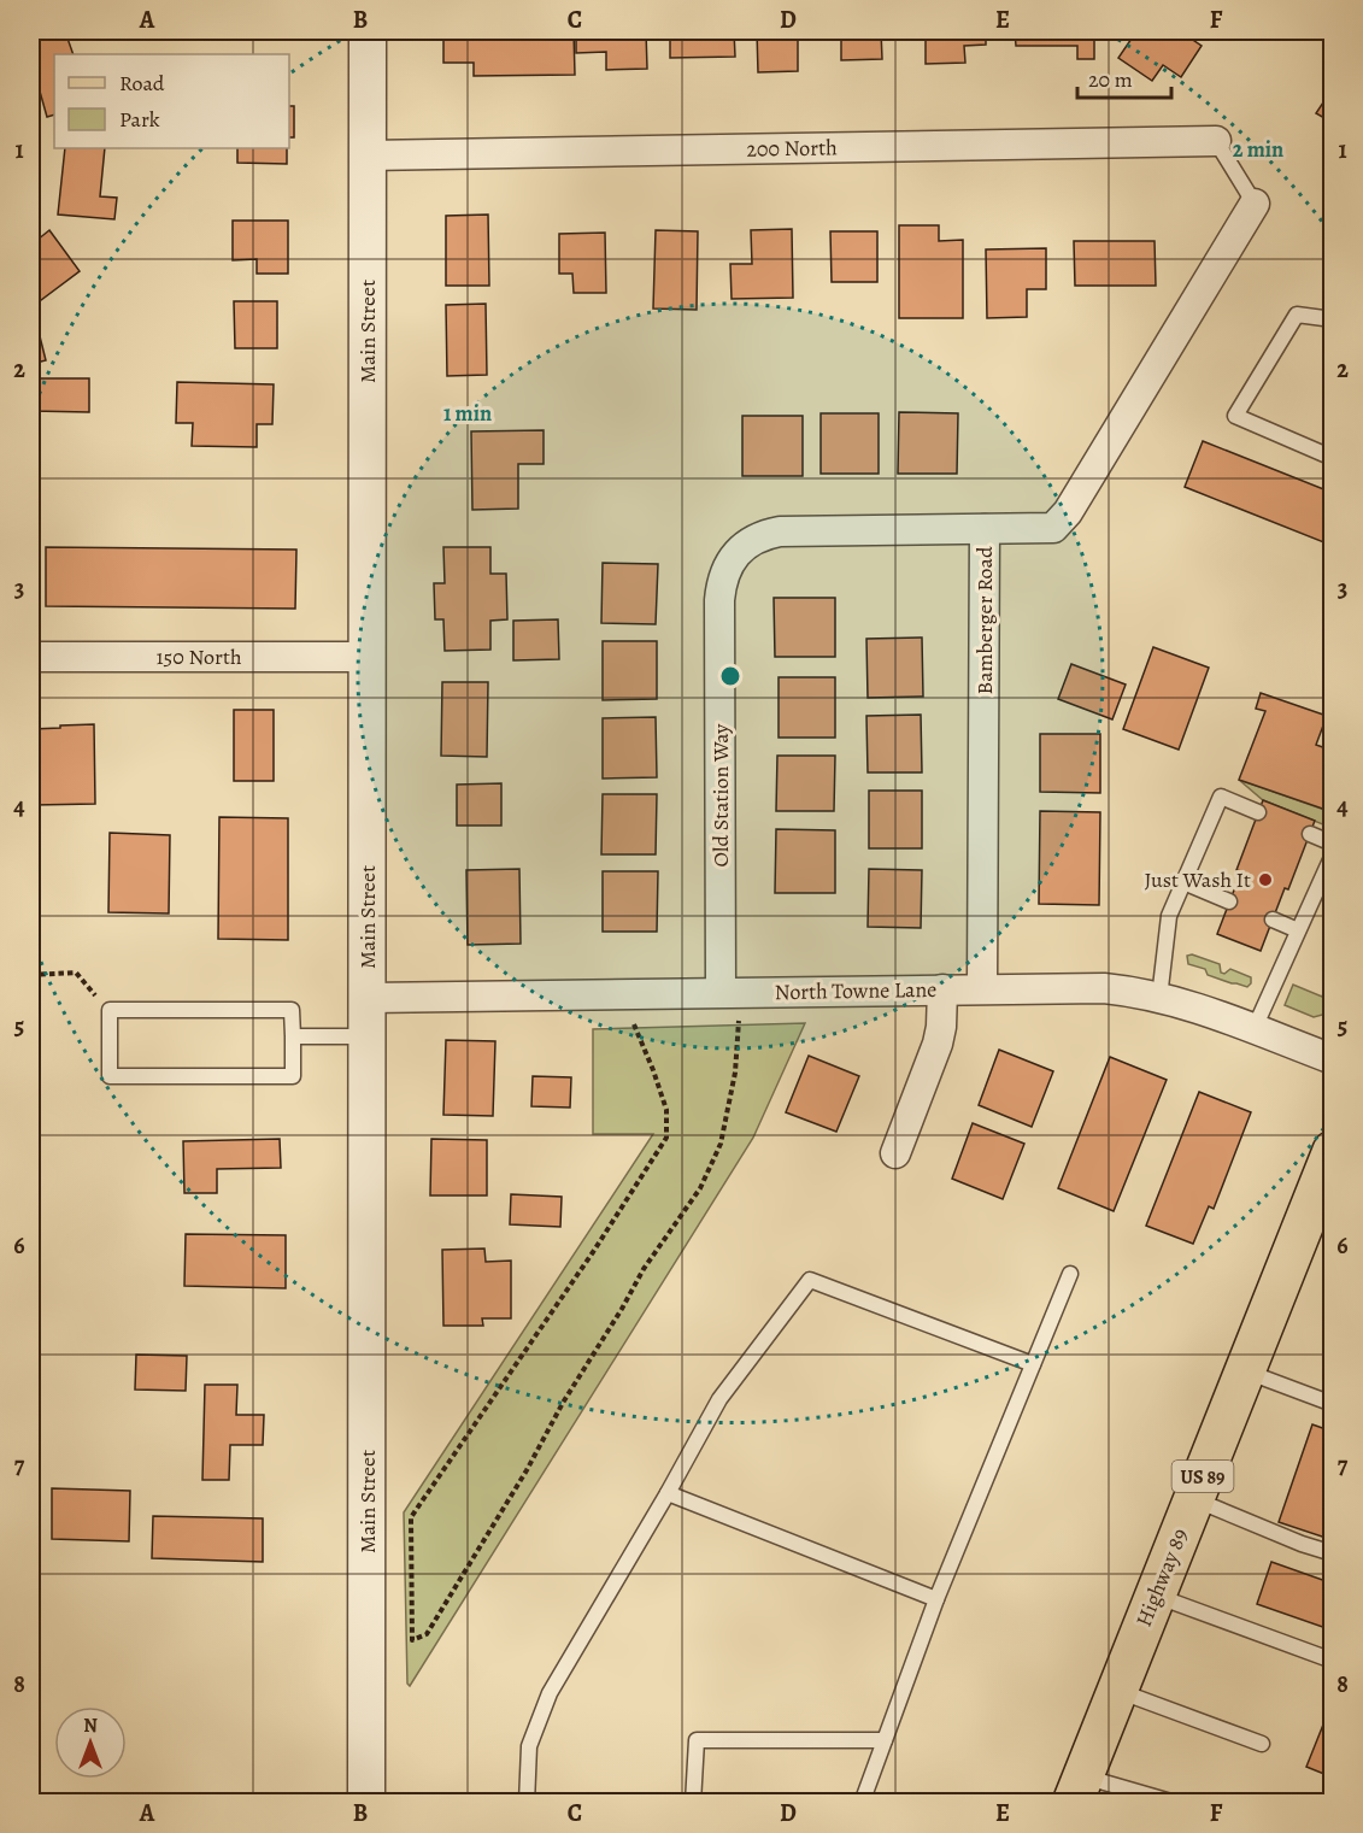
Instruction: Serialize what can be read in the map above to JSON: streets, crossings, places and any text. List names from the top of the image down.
{
  "streets": {
    "main road": ["US 89", "Highway 89"],
    "street": [
      "200 North",
      "Main Street",
      "Bamberger Road",
      "150 North",
      "Old Station Way",
      "North Towne Lane"
    ]
  },
  "crossings": [
    ["200 North", "Main Street"],
    ["Main Street", "150 North"],
    ["Main Street", "North Towne Lane"],
    ["Bamberger Road", "Old Station Way"],
    ["Bamberger Road", "North Towne Lane"],
    ["Old Station Way", "North Towne Lane"]
  ],
  "places": ["Just Wash It"],
  "legend": ["Road", "Park"],
  "scale_bar": "20 m",
  "north": "top",
  "grid": {
    "columns": [
      "A",
      "B",
      "C",
      "D",
      "E",
      "F"
    ],
    "rows": [
      "1",
      "2",
      "3",
      "4",
      "5",
      "6",
      "7",
      "8"
    ]
  },
  "rings": ["2 min", "1 min"]
}
